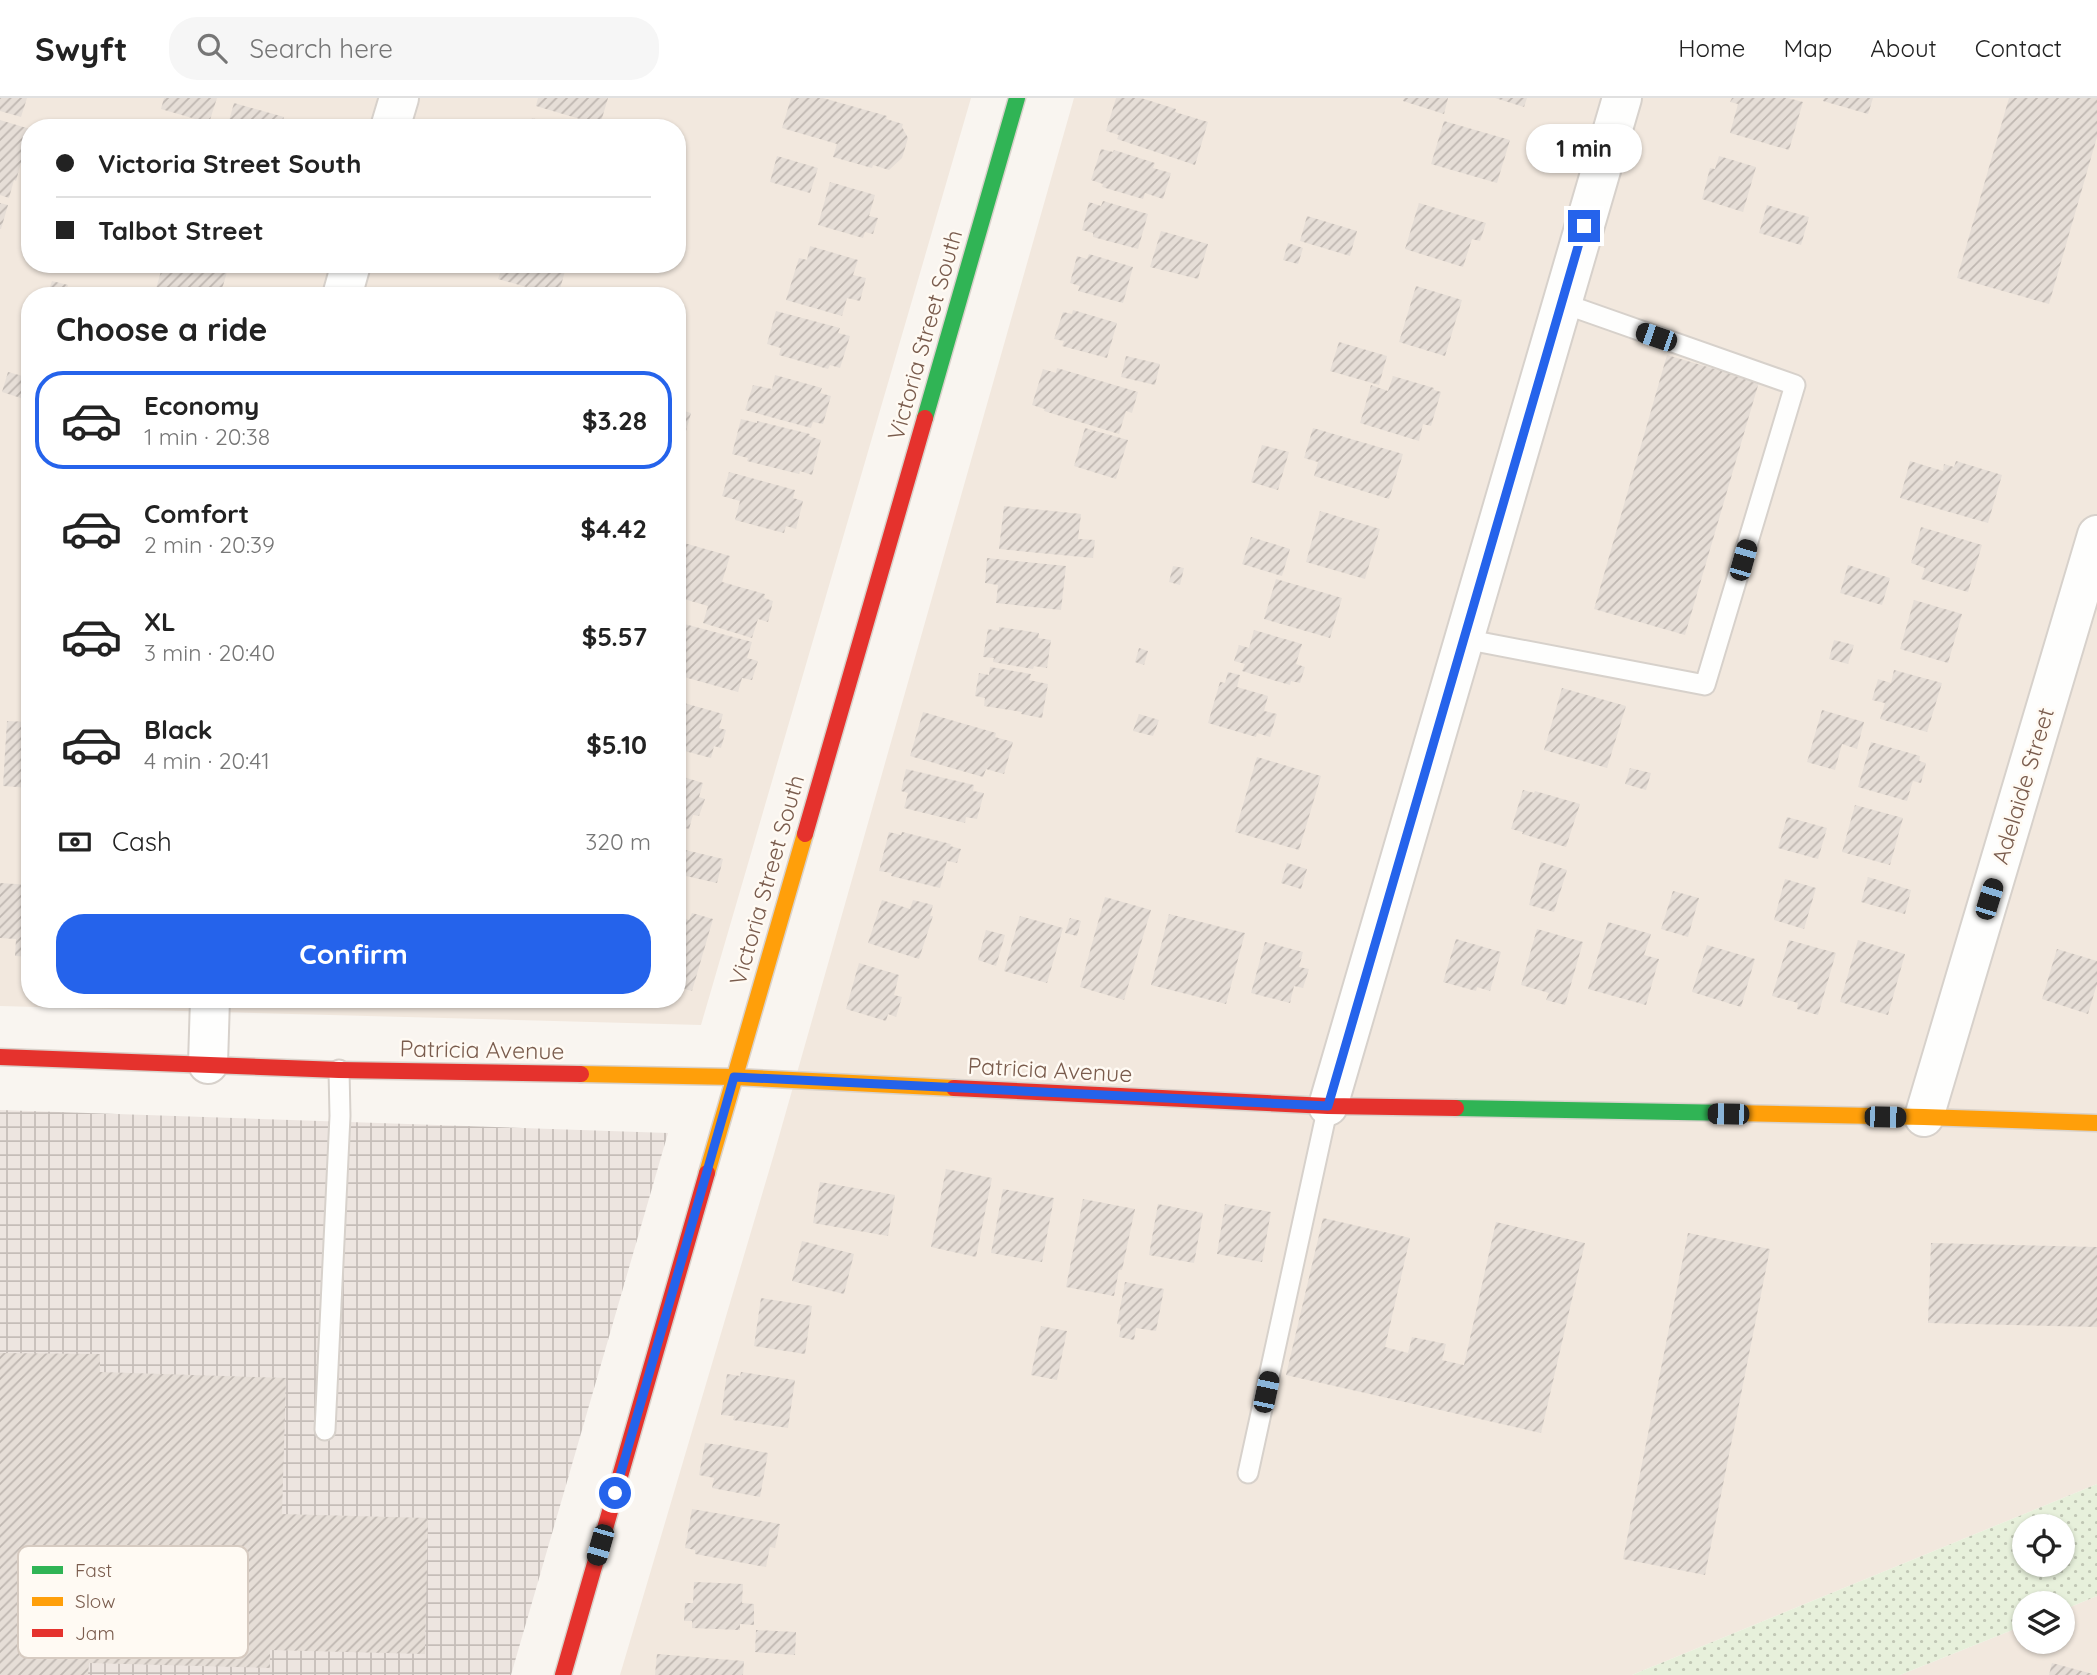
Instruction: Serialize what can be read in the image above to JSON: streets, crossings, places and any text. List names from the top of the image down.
{
  "streets": {
    "street": ["Victoria Street South", "Adelaide Street", "Patricia Avenue"]
  },
  "crossings": [
    ["Victoria Street South", "Patricia Avenue"],
    ["Adelaide Street", "Patricia Avenue"]
  ],
  "legend": ["Fast", "Slow", "Jam"],
  "page": {
    "header": "Swyft",
    "search": "Search here",
    "nav": [
      "Home",
      "Map",
      "About",
      "Contact"
    ],
    "banner": ["Victoria Street South", "Talbot Street"],
    "bubble": "1 min",
    "heading": "Choose a ride",
    "list": [
      {
        "name": "Economy",
        "note": "1 min · 20:38",
        "value": "$3.28"
      },
      {
        "name": "Comfort",
        "note": "2 min · 20:39",
        "value": "$4.42"
      },
      {
        "name": "XL",
        "note": "3 min · 20:40",
        "value": "$5.57"
      },
      {
        "name": "Black",
        "note": "4 min · 20:41",
        "value": "$5.10"
      }
    ],
    "pay": ["Cash", "320 m"],
    "buttons": "Confirm"
  }
}
